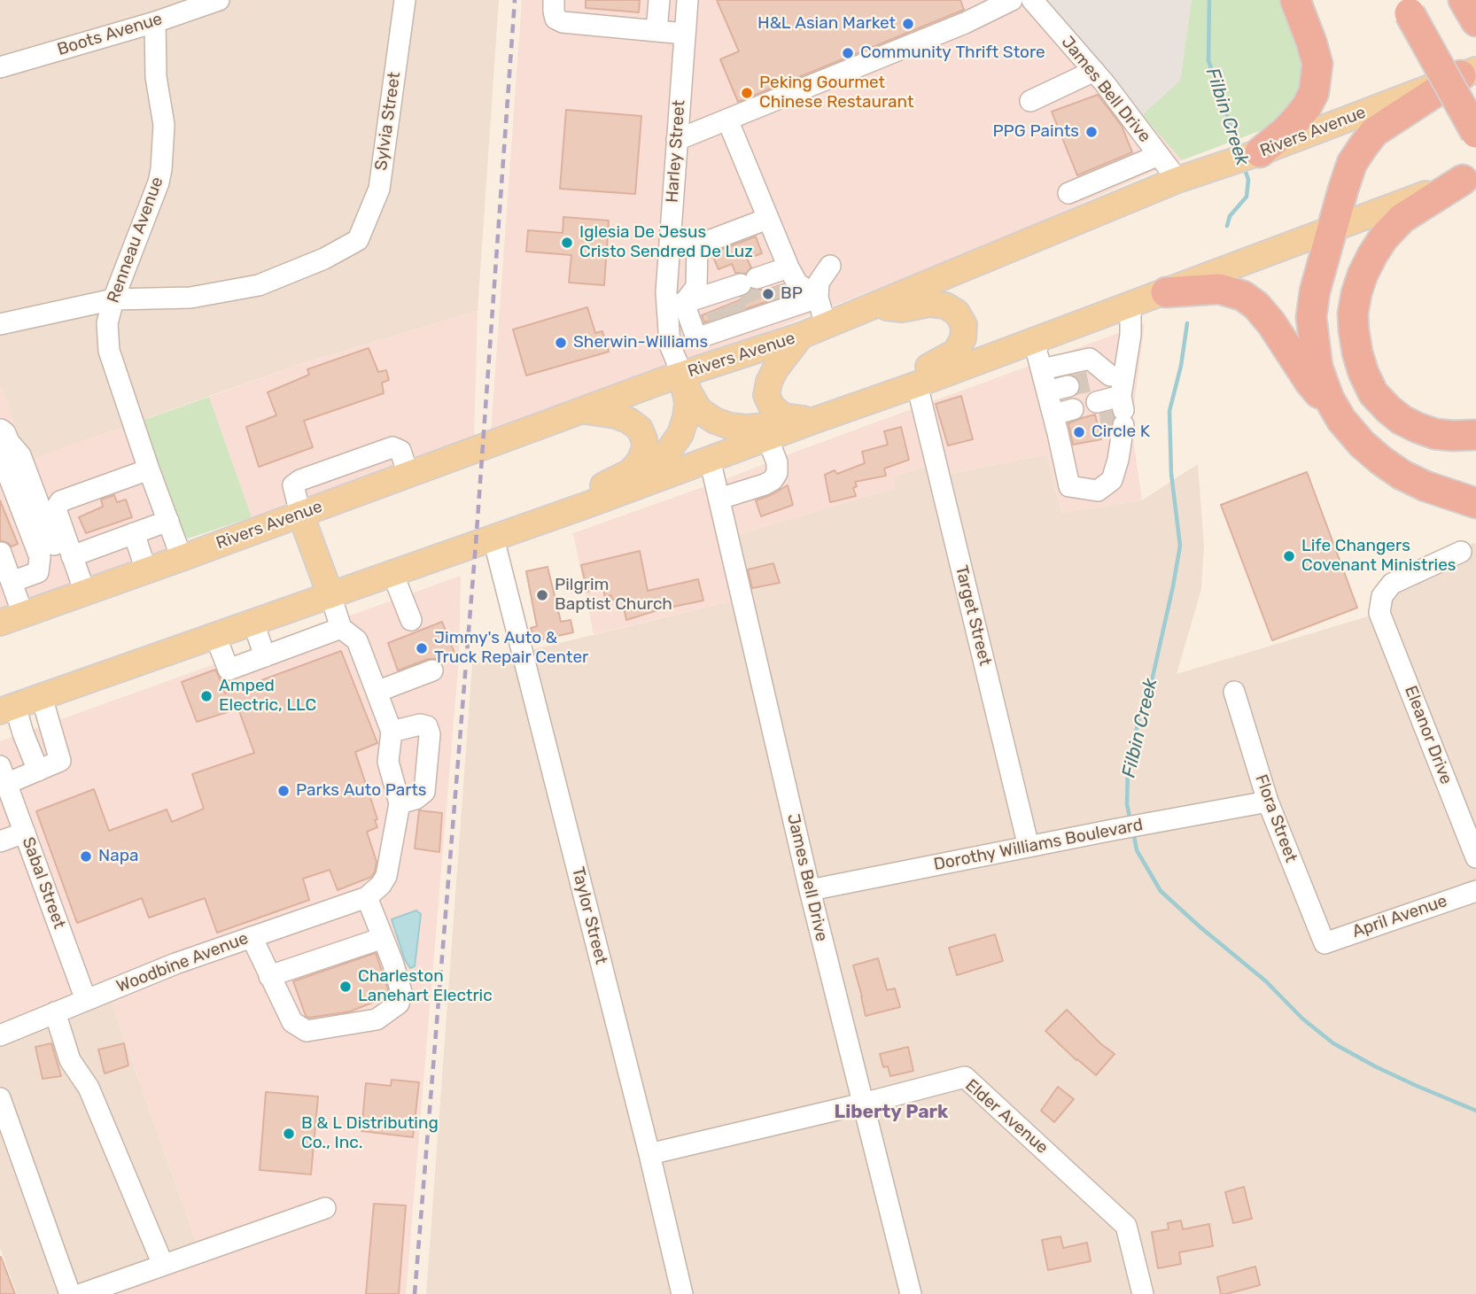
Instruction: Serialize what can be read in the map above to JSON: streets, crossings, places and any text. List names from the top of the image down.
{
  "streets": {
    "main road": ["Rivers Avenue"],
    "street": [
      "Boots Avenue",
      "James Bell Drive",
      "Sylvia Street",
      "Harley Street",
      "Renneau Avenue",
      "Target Street",
      "Eleanor Drive",
      "Flora Street",
      "Dorothy Williams Boulevard",
      "Sabal Street",
      "Taylor Street",
      "April Avenue",
      "Woodbine Avenue",
      "Elder Avenue"
    ]
  },
  "crossings": [
    ["Boots Avenue", "Renneau Avenue"],
    ["James Bell Drive", "Rivers Avenue"],
    ["James Bell Drive", "Dorothy Williams Boulevard"],
    ["James Bell Drive", "Elder Avenue"],
    ["Sylvia Street", "Renneau Avenue"],
    ["Rivers Avenue", "Harley Street"],
    ["Rivers Avenue", "Renneau Avenue"],
    ["Target Street", "Dorothy Williams Boulevard"],
    ["Flora Street", "Dorothy Williams Boulevard"],
    ["Flora Street", "April Avenue"],
    ["Sabal Street", "Woodbine Avenue"],
    ["Taylor Street", "Elder Avenue"]
  ],
  "districts": ["Liberty Park"],
  "water": ["Filbin Creek"],
  "places": [
    "H&L Asian Market",
    "Community Thrift Store",
    "Peking Gourmet Chinese Restaurant",
    "PPG Paints",
    "Iglesia De Jesus Cristo Sendred De Luz",
    "BP",
    "Sherwin-Williams",
    "Circle K",
    "Life Changers Covenant Ministries",
    "Pilgrim Baptist Church",
    "Jimmy's Auto & Truck Repair Center",
    "Amped Electric, LLC",
    "Parks Auto Parts",
    "Napa",
    "Charleston Lanehart Electric",
    "B & L Distributing Co., Inc."
  ]
}
